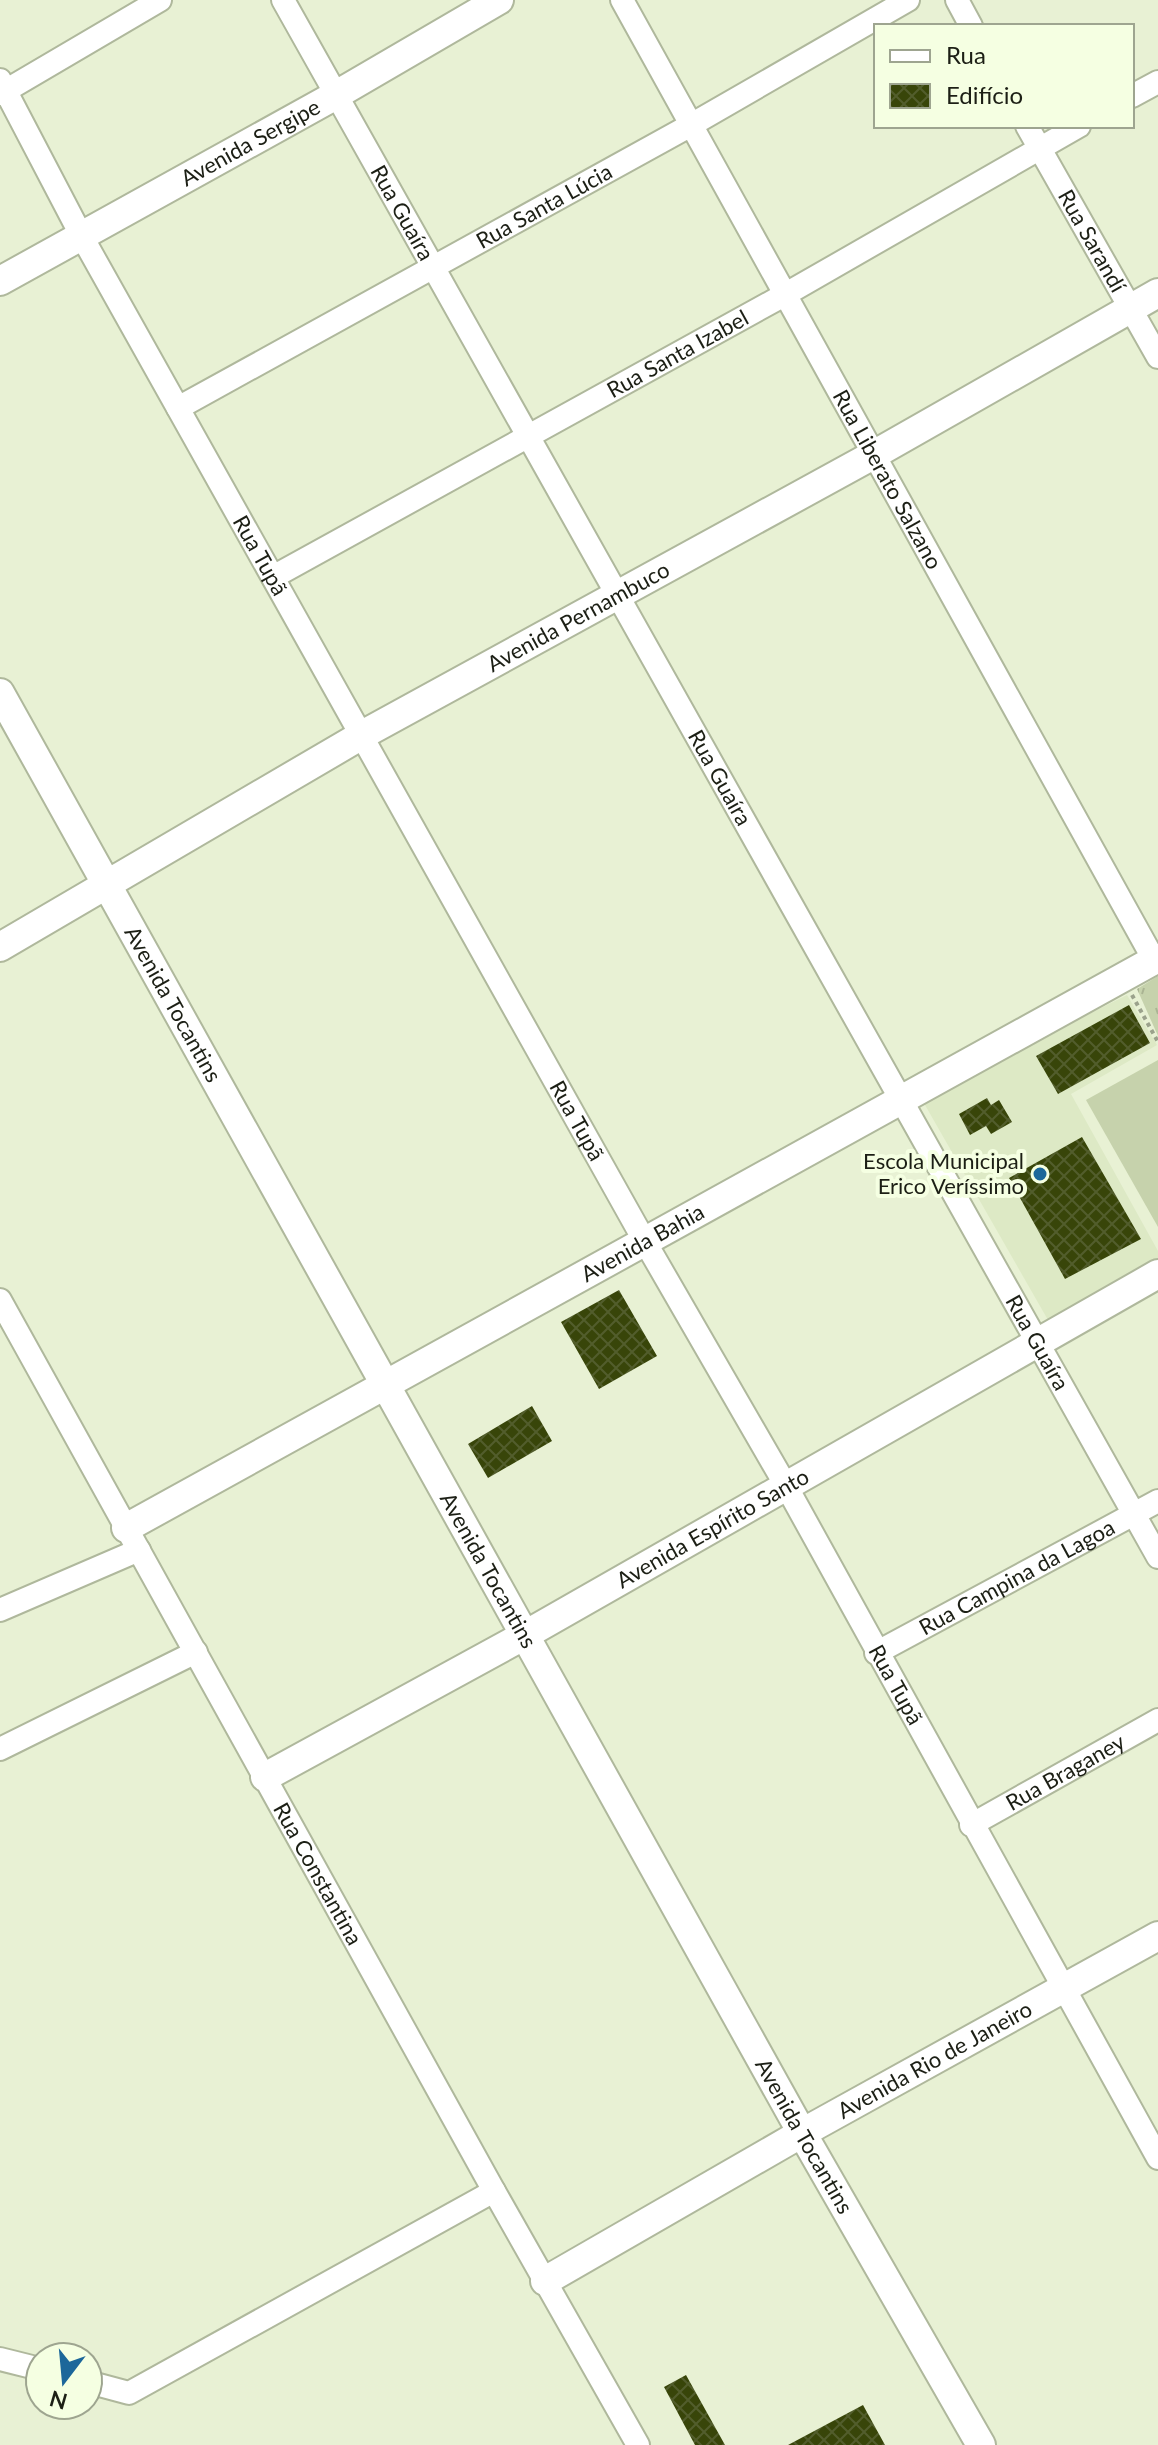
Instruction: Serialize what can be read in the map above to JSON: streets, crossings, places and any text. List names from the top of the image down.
{
  "streets": {
    "street": [
      "Avenida Sergipe",
      "Rua Santa Lúcia",
      "Rua Guaíra",
      "Rua Sarandí",
      "Rua Santa Izabel",
      "Rua Liberato Salzano",
      "Rua Tupã",
      "Avenida Pernambuco",
      "Avenida Tocantins",
      "Avenida Bahia",
      "Avenida Espírito Santo",
      "Rua Campina da Lagoa",
      "Rua Braganey",
      "Rua Constantina",
      "Avenida Rio de Janeiro"
    ]
  },
  "crossings": [
    ["Avenida Sergipe", "Rua Guaíra"],
    ["Avenida Sergipe", "Rua Tupã"],
    ["Rua Santa Lúcia", "Rua Guaíra"],
    ["Rua Santa Lúcia", "Rua Liberato Salzano"],
    ["Rua Santa Lúcia", "Rua Tupã"],
    ["Rua Guaíra", "Rua Santa Izabel"],
    ["Rua Guaíra", "Avenida Pernambuco"],
    ["Rua Guaíra", "Avenida Bahia"],
    ["Rua Guaíra", "Avenida Espírito Santo"],
    ["Rua Guaíra", "Rua Campina da Lagoa"],
    ["Rua Sarandí", "Rua Santa Izabel"],
    ["Rua Sarandí", "Avenida Pernambuco"],
    ["Rua Santa Izabel", "Rua Liberato Salzano"],
    ["Rua Santa Izabel", "Rua Tupã"],
    ["Rua Liberato Salzano", "Avenida Pernambuco"],
    ["Rua Liberato Salzano", "Avenida Bahia"],
    ["Rua Tupã", "Avenida Pernambuco"],
    ["Rua Tupã", "Avenida Bahia"],
    ["Rua Tupã", "Avenida Espírito Santo"],
    ["Rua Tupã", "Rua Campina da Lagoa"],
    ["Rua Tupã", "Rua Braganey"],
    ["Rua Tupã", "Avenida Rio de Janeiro"],
    ["Avenida Pernambuco", "Avenida Tocantins"],
    ["Avenida Tocantins", "Avenida Bahia"],
    ["Avenida Tocantins", "Avenida Espírito Santo"],
    ["Avenida Tocantins", "Avenida Rio de Janeiro"],
    ["Avenida Bahia", "Rua Constantina"],
    ["Avenida Espírito Santo", "Rua Constantina"],
    ["Rua Constantina", "Avenida Rio de Janeiro"]
  ],
  "places": ["Escola Municipal Erico Veríssimo"],
  "legend": ["Rua", "Edifício"],
  "north": "bottom"
}
